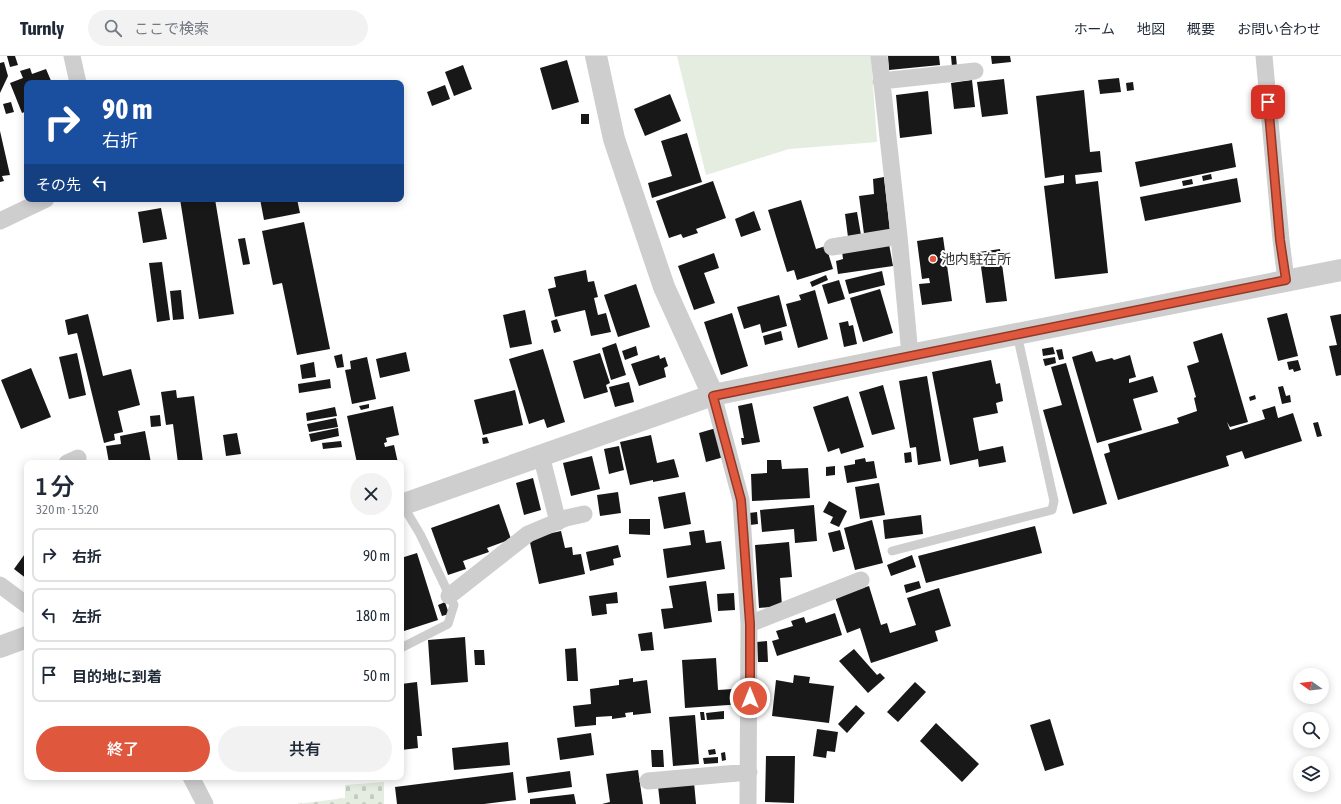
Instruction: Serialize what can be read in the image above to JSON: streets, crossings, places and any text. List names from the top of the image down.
{
  "places": ["池内駐在所"],
  "north": "left",
  "page": {
    "header": "Turnly",
    "search": "ここで検索",
    "nav": [
      "ホーム",
      "地図",
      "概要",
      "お問い合わせ"
    ],
    "turn": ["90 m", "右折"],
    "then": "その先",
    "heading": ["1 分", "320 m · 15:20"],
    "list": [
      {
        "name": "右折",
        "value": "90 m"
      },
      {
        "name": "左折",
        "value": "180 m"
      },
      {
        "name": "目的地に到着",
        "value": "50 m"
      }
    ],
    "buttons": ["終了", "共有"]
  }
}
